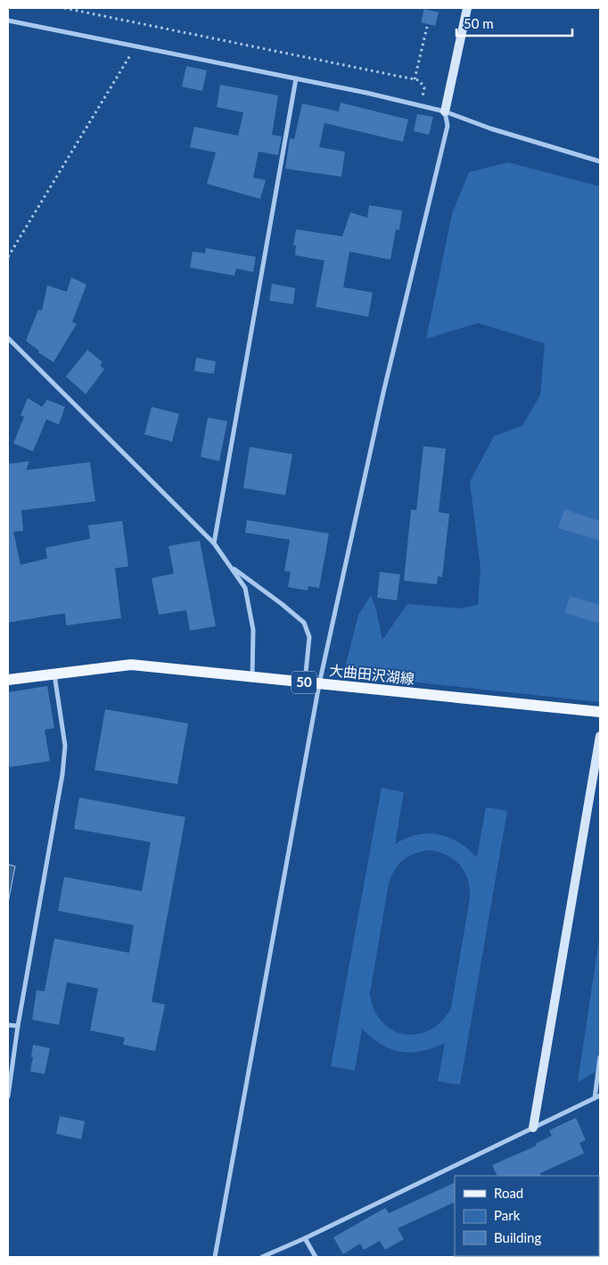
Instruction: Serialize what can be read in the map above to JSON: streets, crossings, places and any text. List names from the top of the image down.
{
  "streets": {
    "main road": ["大曲田沢湖線", "50"]
  },
  "legend": ["Road", "Park", "Building"],
  "scale_bar": "50 m"
}
